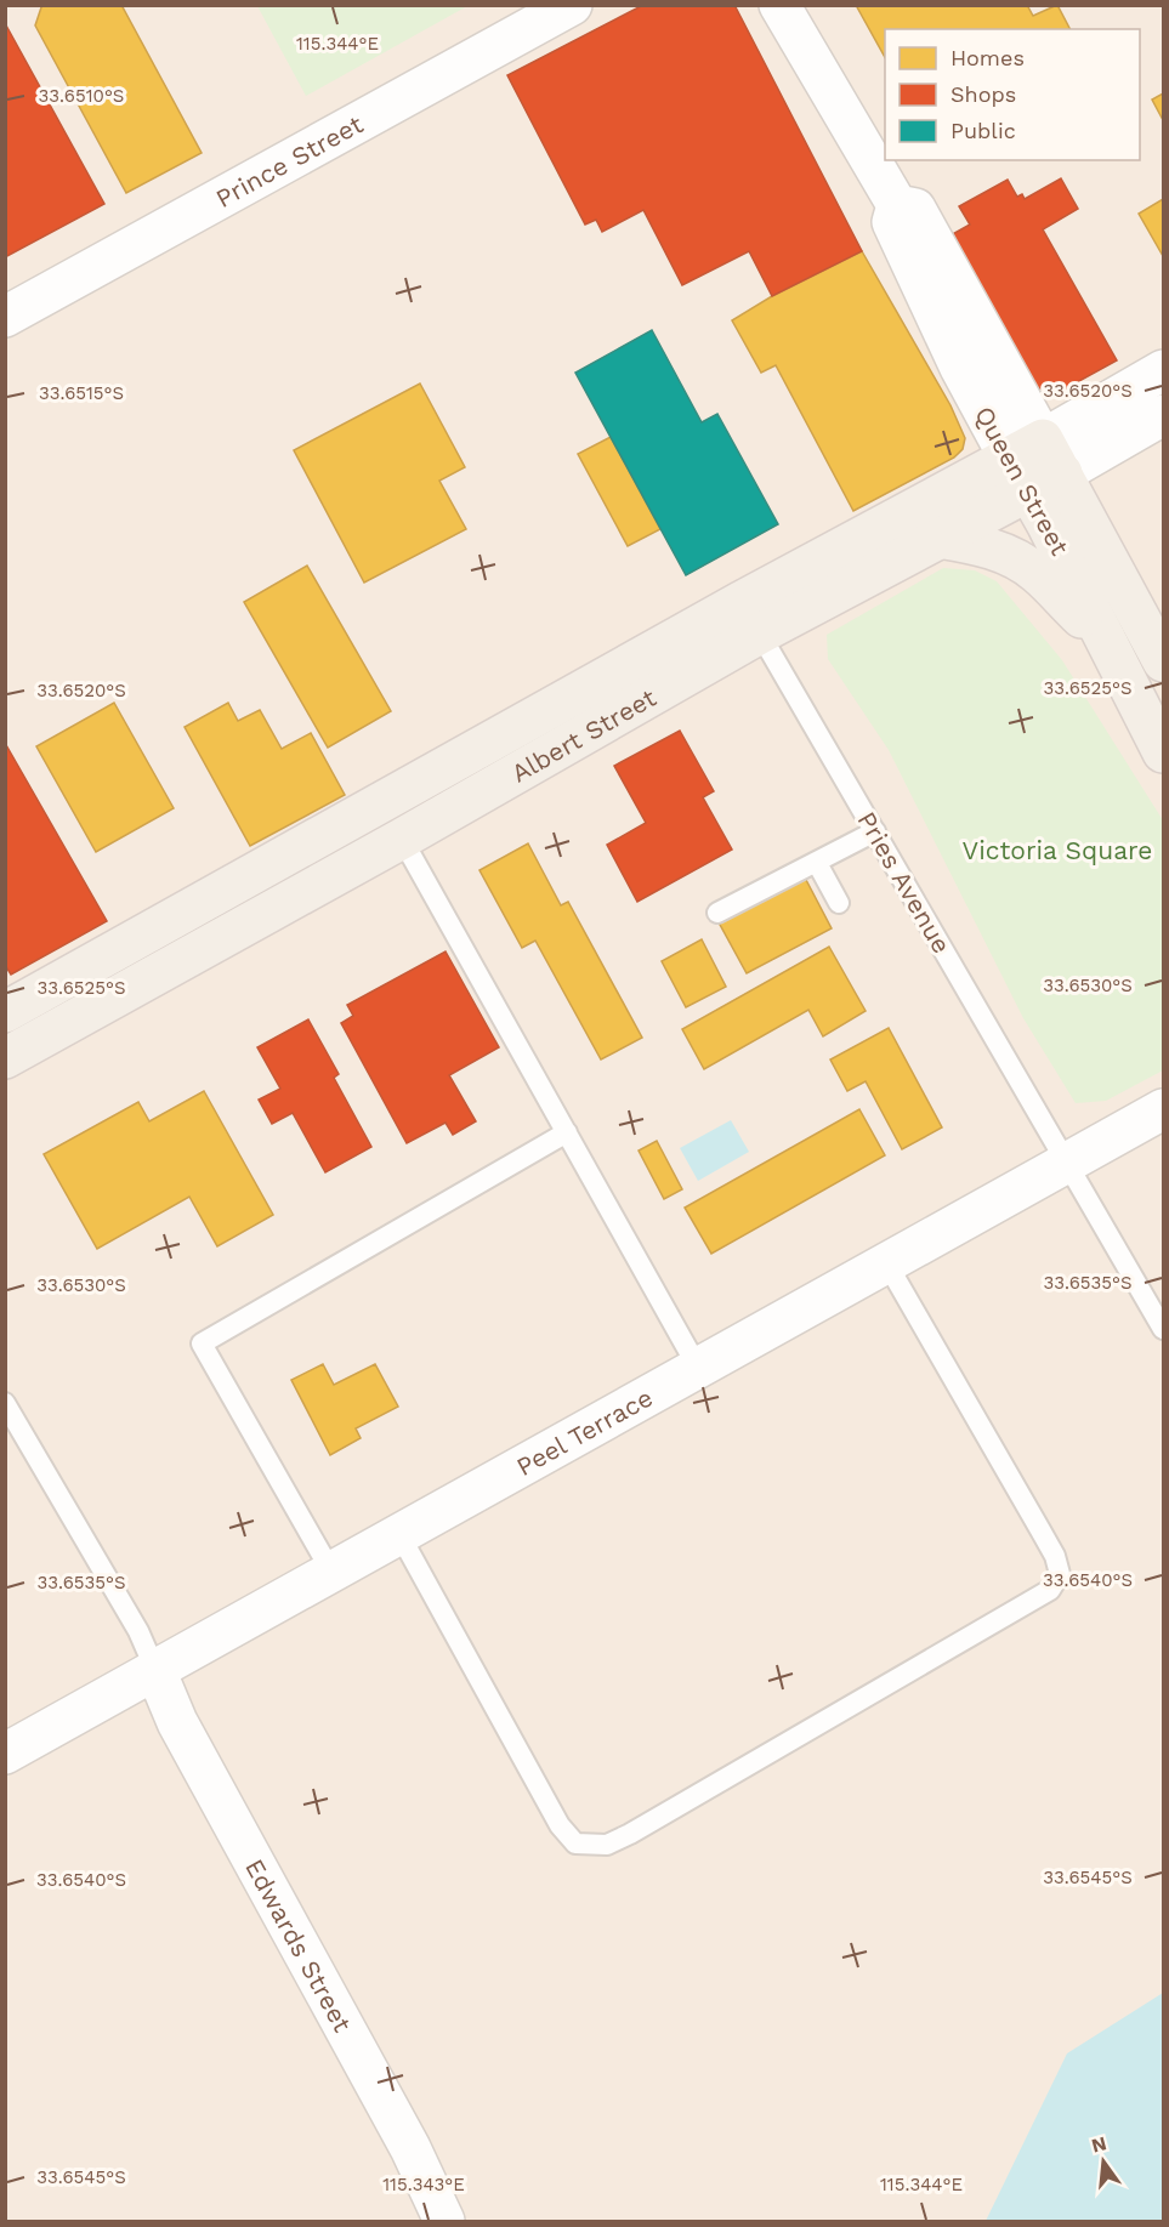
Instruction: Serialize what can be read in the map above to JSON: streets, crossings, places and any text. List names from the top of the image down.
{
  "streets": {
    "main road": ["Queen Street", "Albert Street"],
    "street": ["Prince Street", "Peel Terrace", "Edwards Street"],
    "lane": ["Pries Avenue"]
  },
  "crossings": [
    ["Queen Street", "Albert Street"],
    ["Albert Street", "Pries Avenue"],
    ["Pries Avenue", "Peel Terrace"],
    ["Peel Terrace", "Edwards Street"]
  ],
  "parks": ["Victoria Square"],
  "legend": ["Homes", "Shops", "Public"],
  "north": "top",
  "coordinates": [
    "115.344°E",
    "33.6510°S",
    "33.6520°S",
    "33.6515°S",
    "33.6525°S",
    "33.6530°S",
    "33.6535°S",
    "33.6540°S",
    "33.6545°S",
    "115.343°E"
  ]
}
